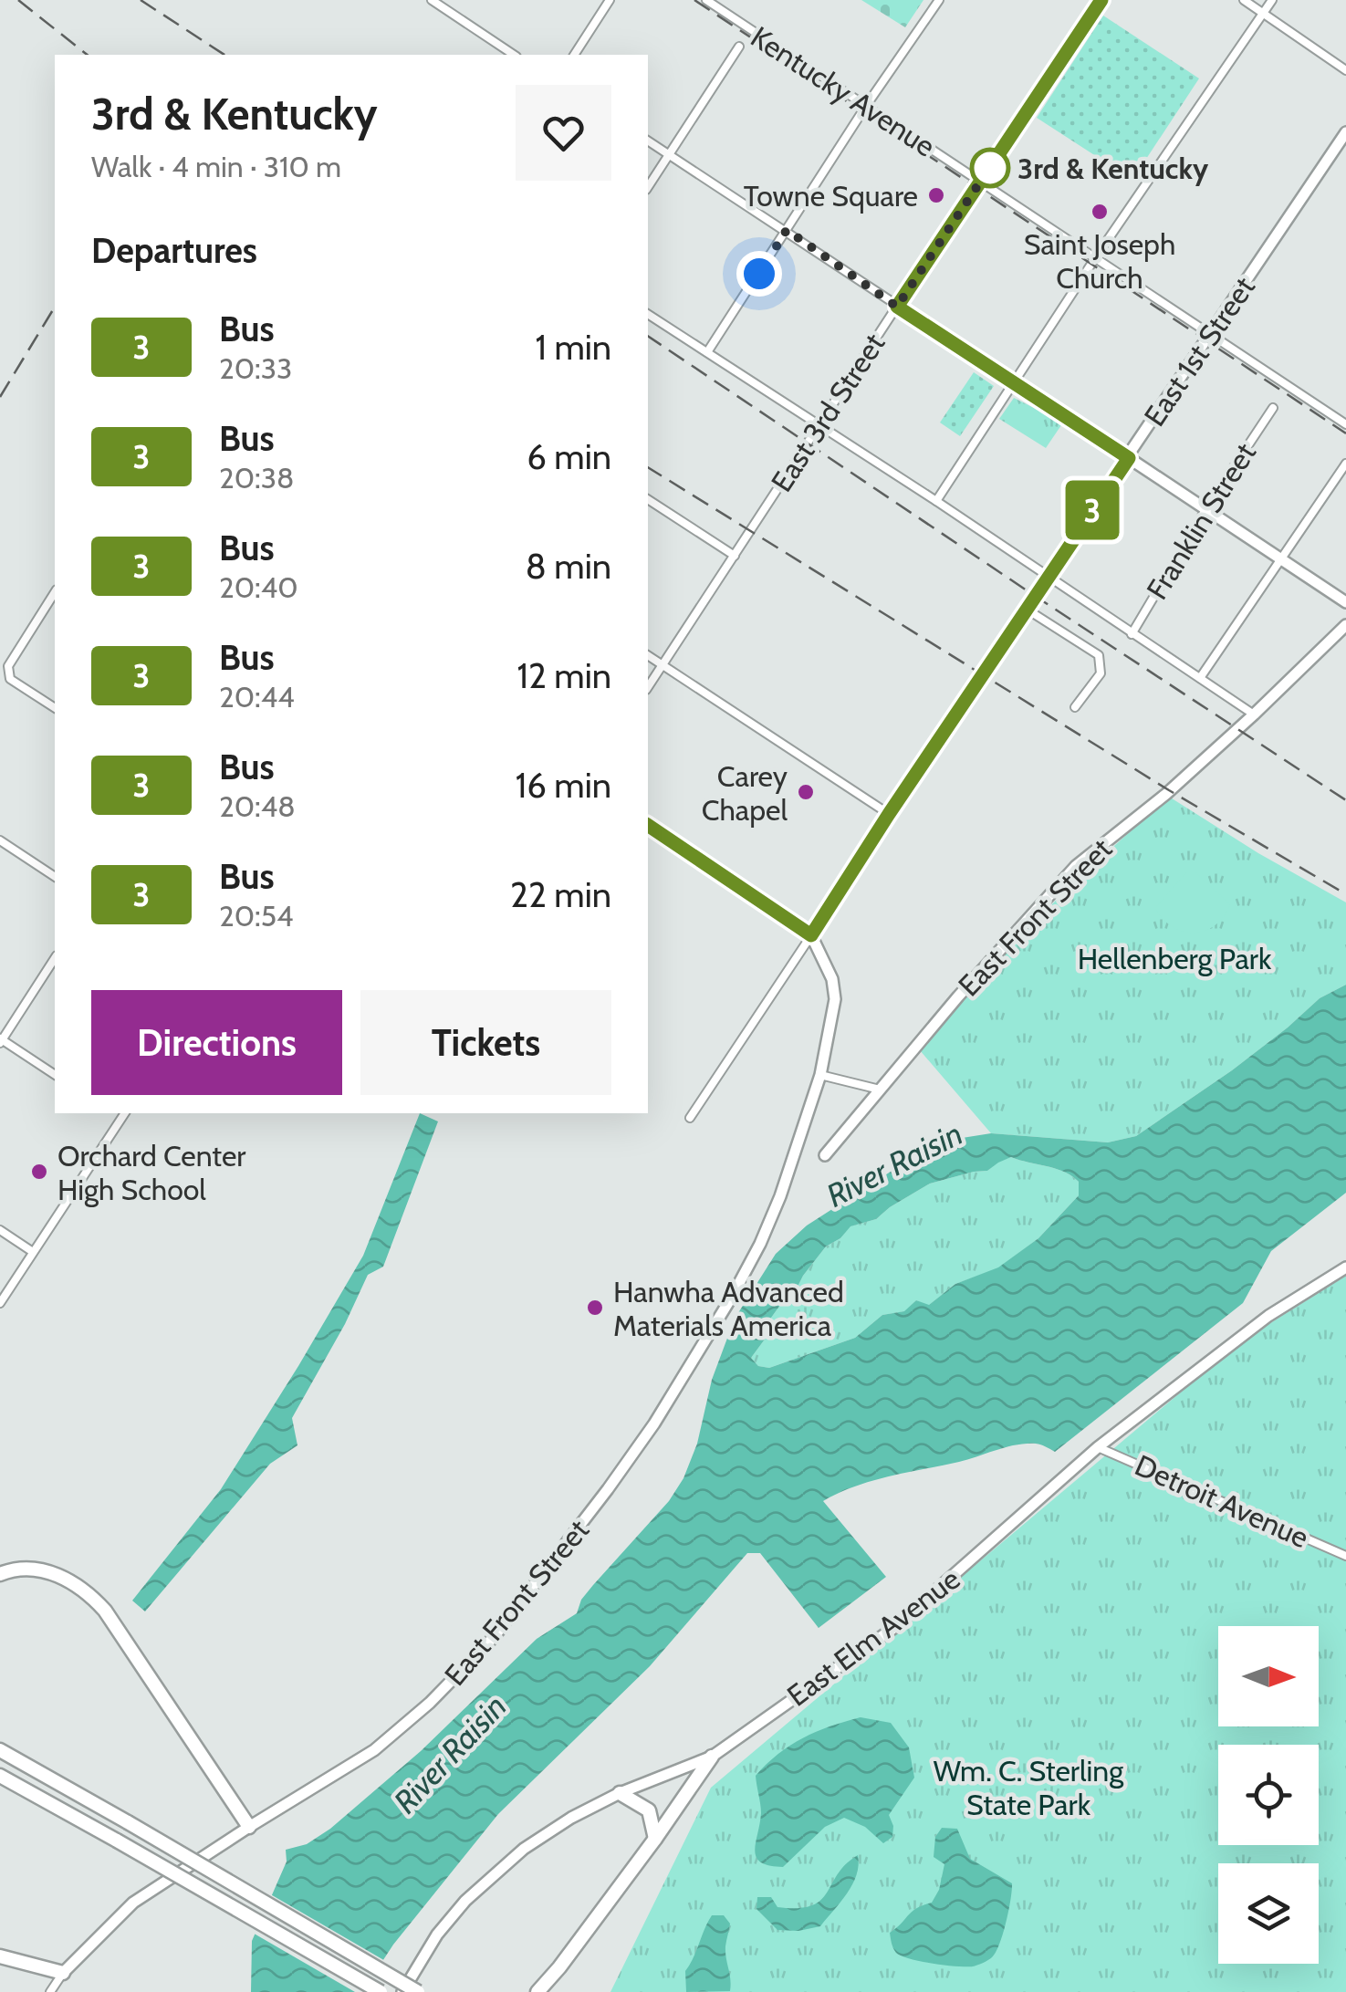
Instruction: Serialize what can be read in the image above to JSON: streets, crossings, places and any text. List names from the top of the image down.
{
  "streets": {
    "street": [
      "Kentucky Avenue",
      "East 1st Street",
      "East 3rd Street",
      "Franklin Street",
      "East Front Street",
      "Detroit Avenue",
      "East Elm Avenue"
    ]
  },
  "crossings": [
    ["Kentucky Avenue", "East 1st Street"],
    ["Kentucky Avenue", "East 3rd Street"],
    ["East 1st Street", "East Front Street"],
    ["Detroit Avenue", "East Elm Avenue"]
  ],
  "water": ["River Raisin"],
  "parks": ["Hellenberg Park", "Wm. C. Sterling State Park"],
  "places": [
    "3rd & Kentucky",
    "Towne Square",
    "Saint Joseph Church",
    "Carey Chapel",
    "Orchard Center High School",
    "Hanwha Advanced Materials America"
  ],
  "lines": ["bus line 3"],
  "north": "right",
  "page": {
    "on_map": "3",
    "heading": [
      ["3rd & Kentucky", "Walk · 4 min · 310 m"],
      "Departures"
    ],
    "list": [
      {
        "mark": "3",
        "name": "Bus",
        "note": "20:33",
        "value": "1 min"
      },
      {
        "mark": "3",
        "name": "Bus",
        "note": "20:38",
        "value": "6 min"
      },
      {
        "mark": "3",
        "name": "Bus",
        "note": "20:40",
        "value": "8 min"
      },
      {
        "mark": "3",
        "name": "Bus",
        "note": "20:44",
        "value": "12 min"
      },
      {
        "mark": "3",
        "name": "Bus",
        "note": "20:48",
        "value": "16 min"
      },
      {
        "mark": "3",
        "name": "Bus",
        "note": "20:54",
        "value": "22 min"
      }
    ],
    "buttons": ["Directions", "Tickets"]
  }
}
